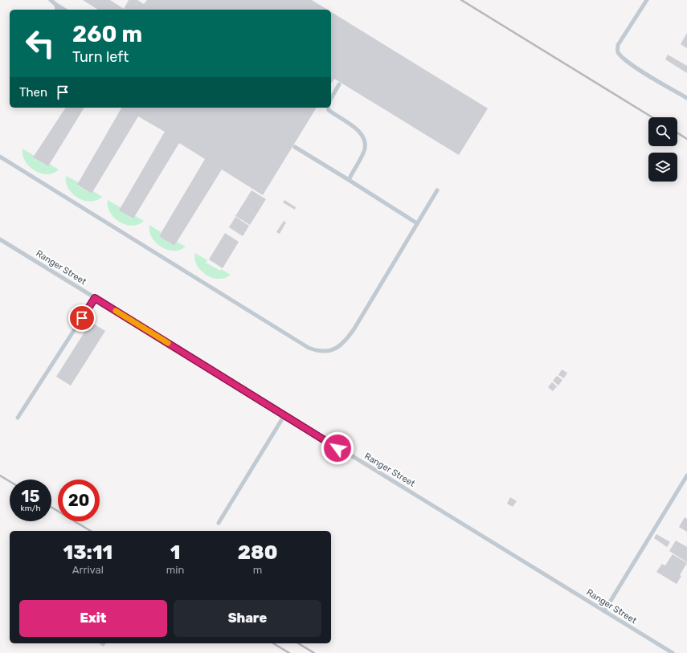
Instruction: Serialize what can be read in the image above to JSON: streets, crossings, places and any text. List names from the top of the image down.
{
  "streets": {
    "lane": ["Ranger Street"]
  },
  "page": {
    "turn": ["260 m", "Turn left"],
    "then": "Then",
    "speed": "15 km/h",
    "limit": "20",
    "eta": [
      "13:11",
      "Arrival",
      "1",
      "min",
      "280",
      "m"
    ],
    "buttons": ["Exit", "Share"]
  }
}
